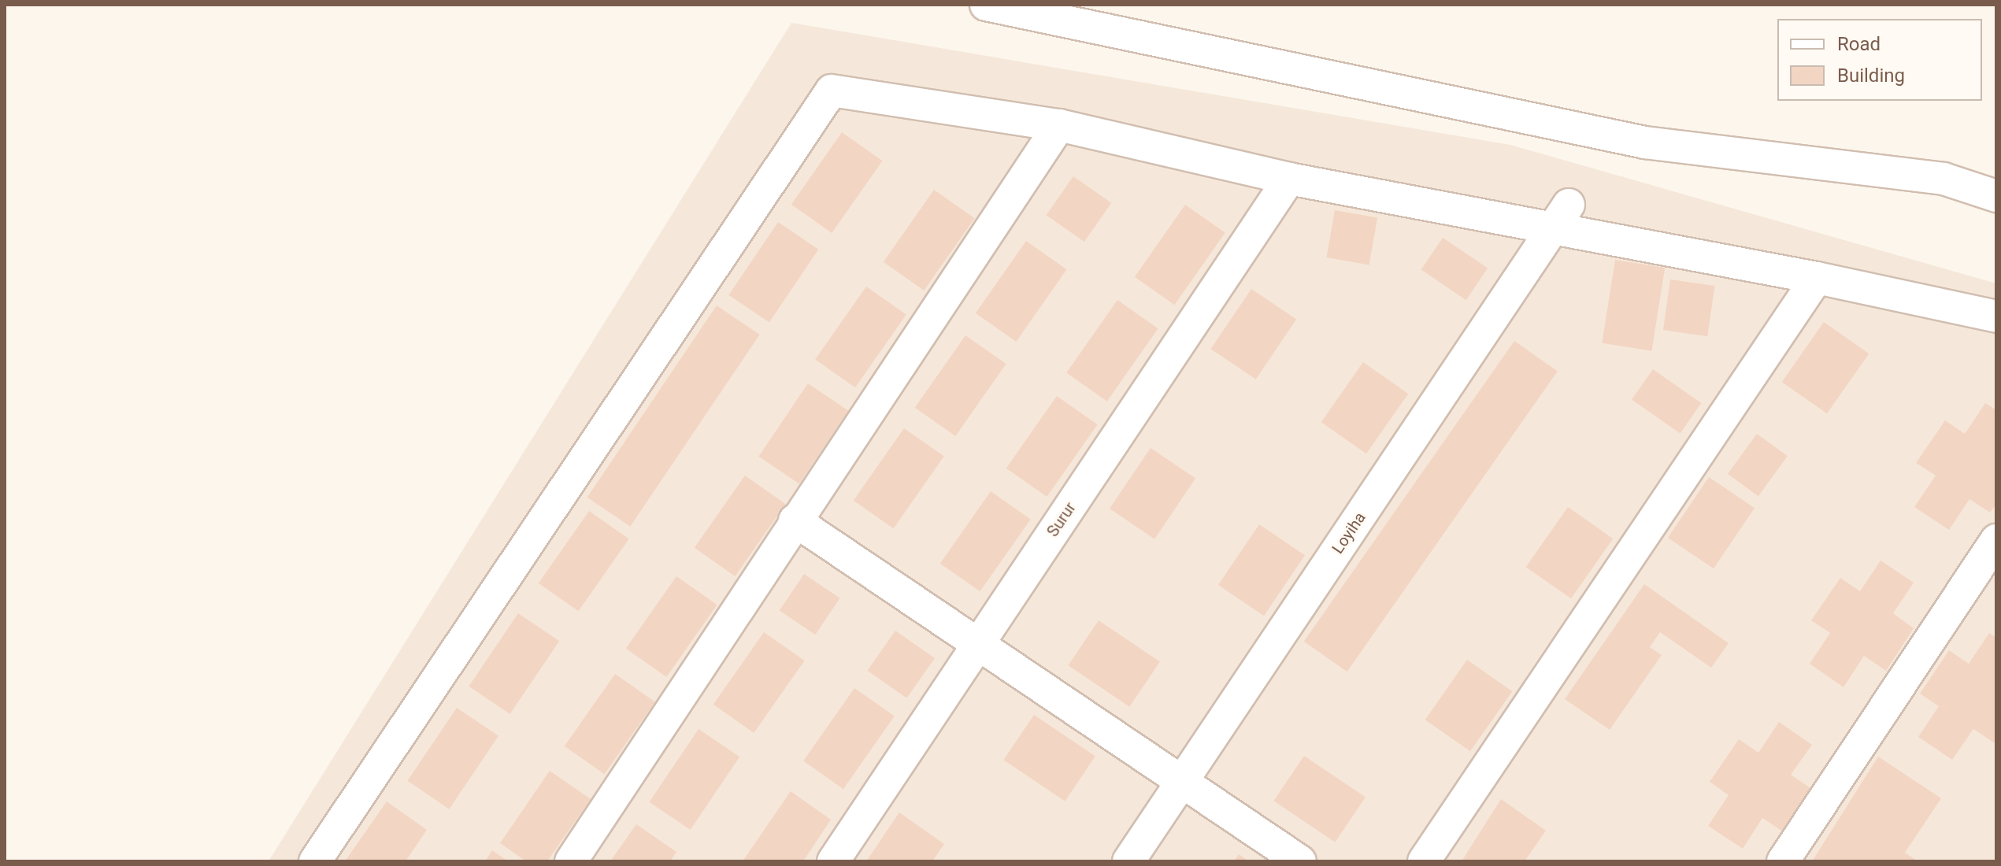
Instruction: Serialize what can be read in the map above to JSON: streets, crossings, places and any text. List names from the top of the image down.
{
  "streets": {
    "street": ["Surur", "Loyiha"]
  },
  "legend": ["Road", "Building"]
}
